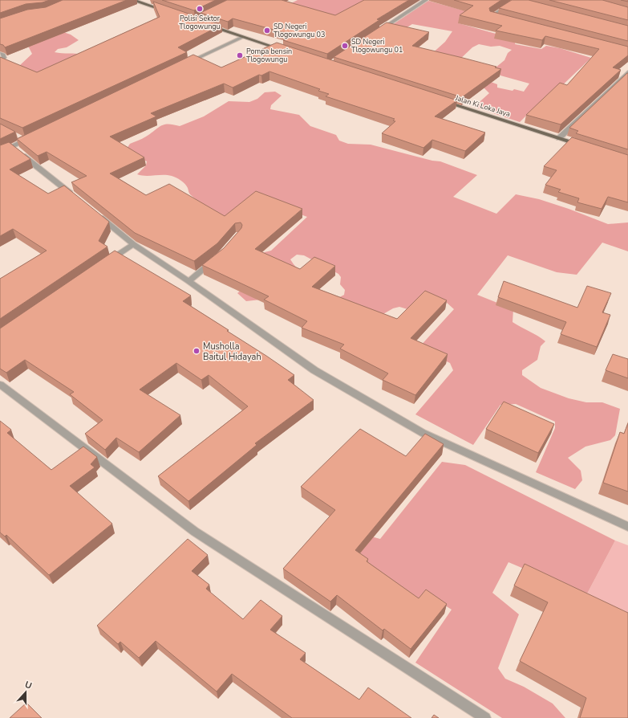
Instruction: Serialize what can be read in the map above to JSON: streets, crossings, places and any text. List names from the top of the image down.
{
  "streets": {
    "main road": ["Jalan Ki Loka Jaya"]
  },
  "places": [
    "Polisi Sektor Tlogowungu",
    "SD Negeri Tlogowungu 03",
    "SD Negeri Tlogowungu 01",
    "Pompa bensin Tlogowungu",
    "Musholla Baitul Hidayah"
  ],
  "north": "top"
}
